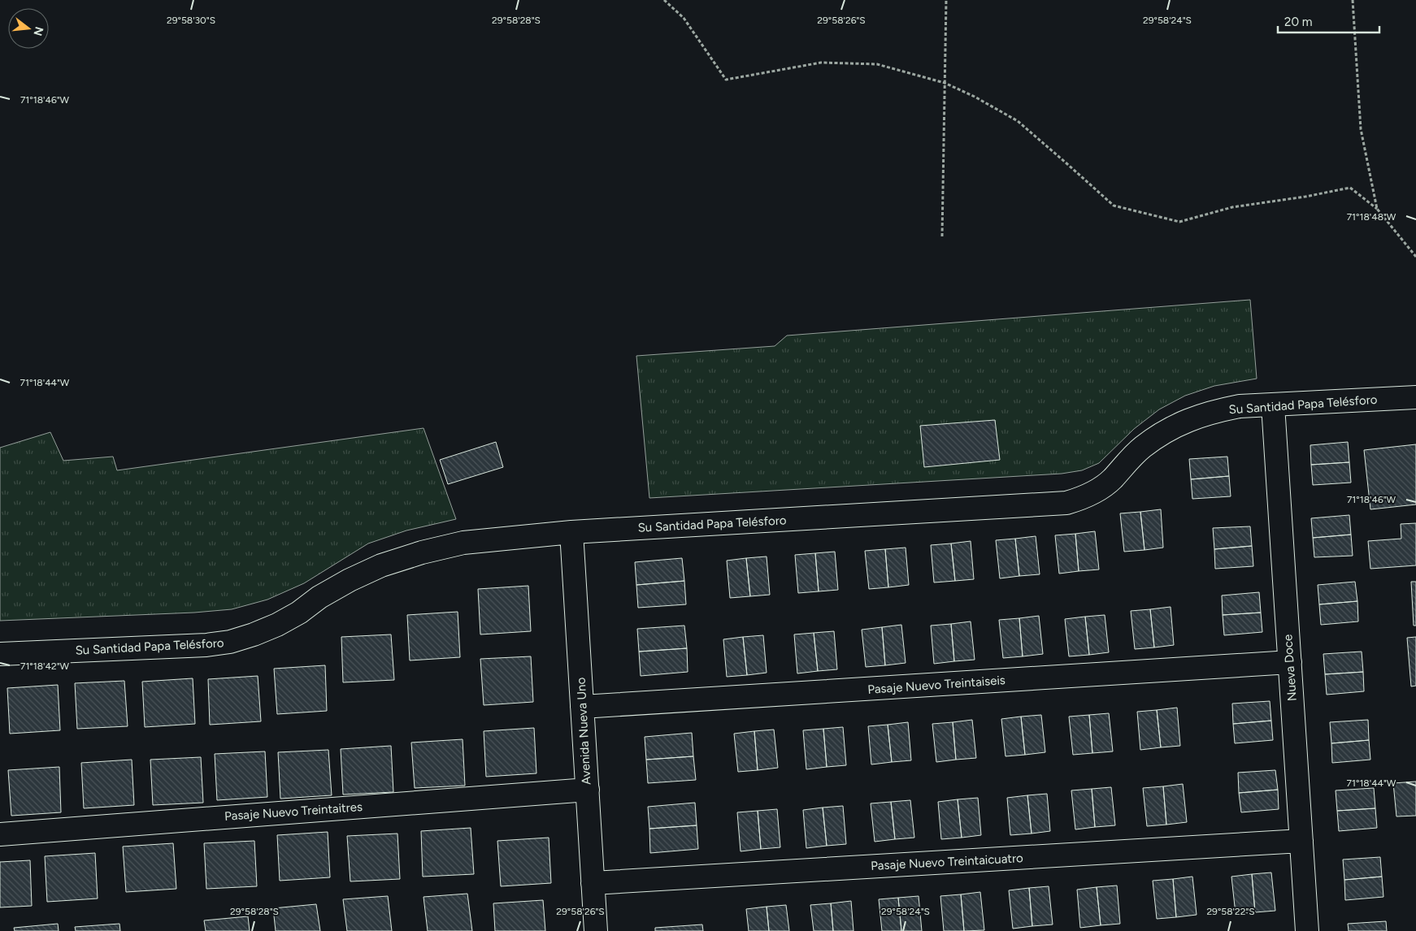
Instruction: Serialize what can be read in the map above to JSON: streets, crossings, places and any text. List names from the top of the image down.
{
  "streets": {
    "street": [
      "Su Santidad Papa Telésforo",
      "Nueva Doce",
      "Pasaje Nuevo Treintaiseis",
      "Avenida Nueva Uno",
      "Pasaje Nuevo Treintaitres",
      "Pasaje Nuevo Treintaicuatro"
    ]
  },
  "crossings": [
    ["Su Santidad Papa Telésforo", "Nueva Doce"],
    ["Su Santidad Papa Telésforo", "Avenida Nueva Uno"],
    ["Nueva Doce", "Pasaje Nuevo Treintaiseis"],
    ["Nueva Doce", "Pasaje Nuevo Treintaicuatro"],
    ["Pasaje Nuevo Treintaiseis", "Avenida Nueva Uno"],
    ["Avenida Nueva Uno", "Pasaje Nuevo Treintaitres"],
    ["Avenida Nueva Uno", "Pasaje Nuevo Treintaicuatro"]
  ],
  "scale_bar": "20 m",
  "north": "right",
  "coordinates": [
    "29°58'30\"S",
    "29°58'28\"S",
    "29°58'26\"S",
    "29°58'24\"S",
    "71°18'46\"W",
    "71°18'48\"W",
    "71°18'44\"W",
    "71°18'42\"W",
    "29°58'22\"S"
  ]
}
